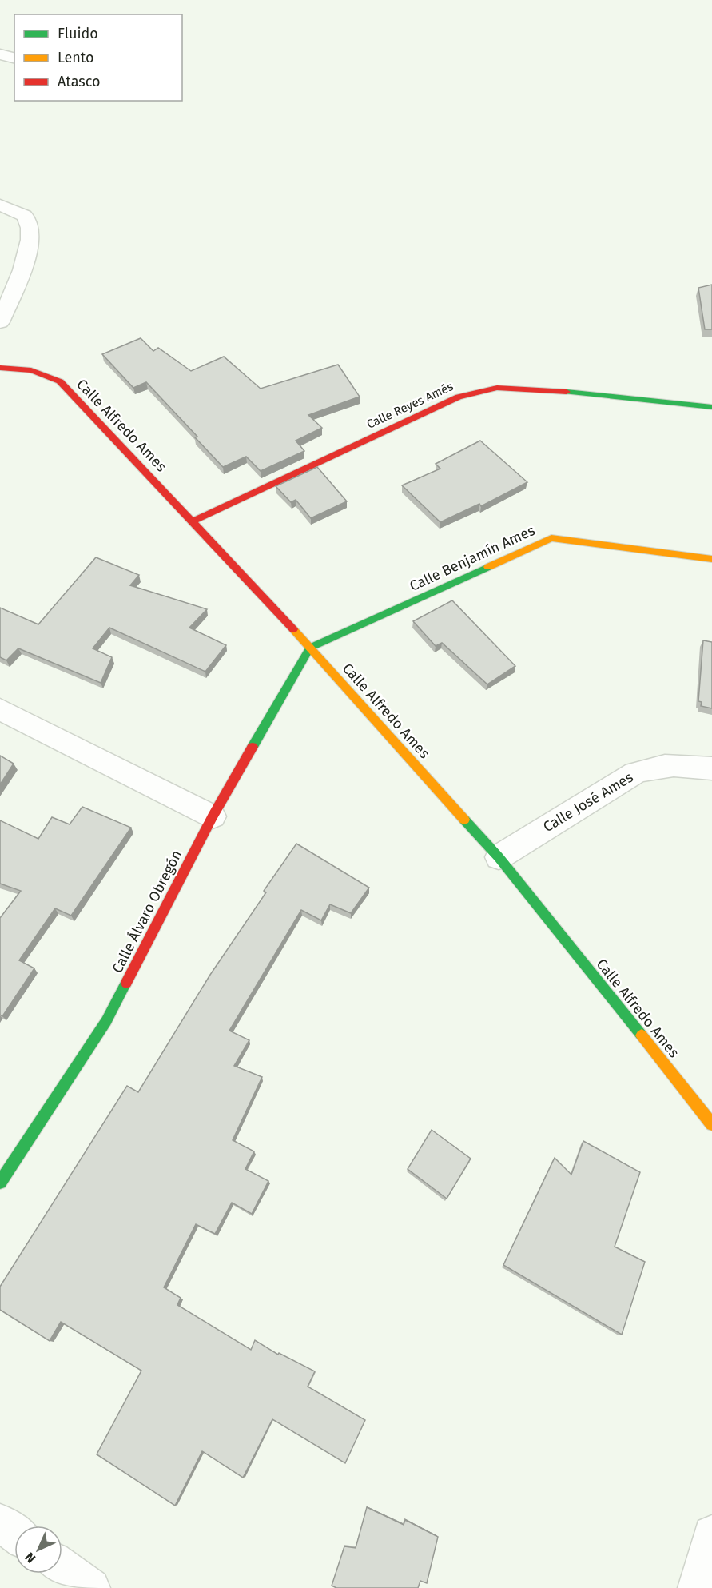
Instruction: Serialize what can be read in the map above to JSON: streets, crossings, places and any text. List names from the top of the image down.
{
  "streets": {
    "street": [
      "Calle Reyes Amés",
      "Calle Alfredo Ames",
      "Calle Benjamín Ames",
      "Calle José Ames",
      "Calle Álvaro Obregón"
    ]
  },
  "crossings": [
    ["Calle Reyes Amés", "Calle Alfredo Ames"],
    ["Calle Alfredo Ames", "Calle Benjamín Ames"],
    ["Calle Alfredo Ames", "Calle José Ames"],
    ["Calle Alfredo Ames", "Calle Álvaro Obregón"],
    ["Calle Benjamín Ames", "Calle Álvaro Obregón"]
  ],
  "legend": ["Fluido", "Lento", "Atasco"],
  "north": "bottom left"
}
